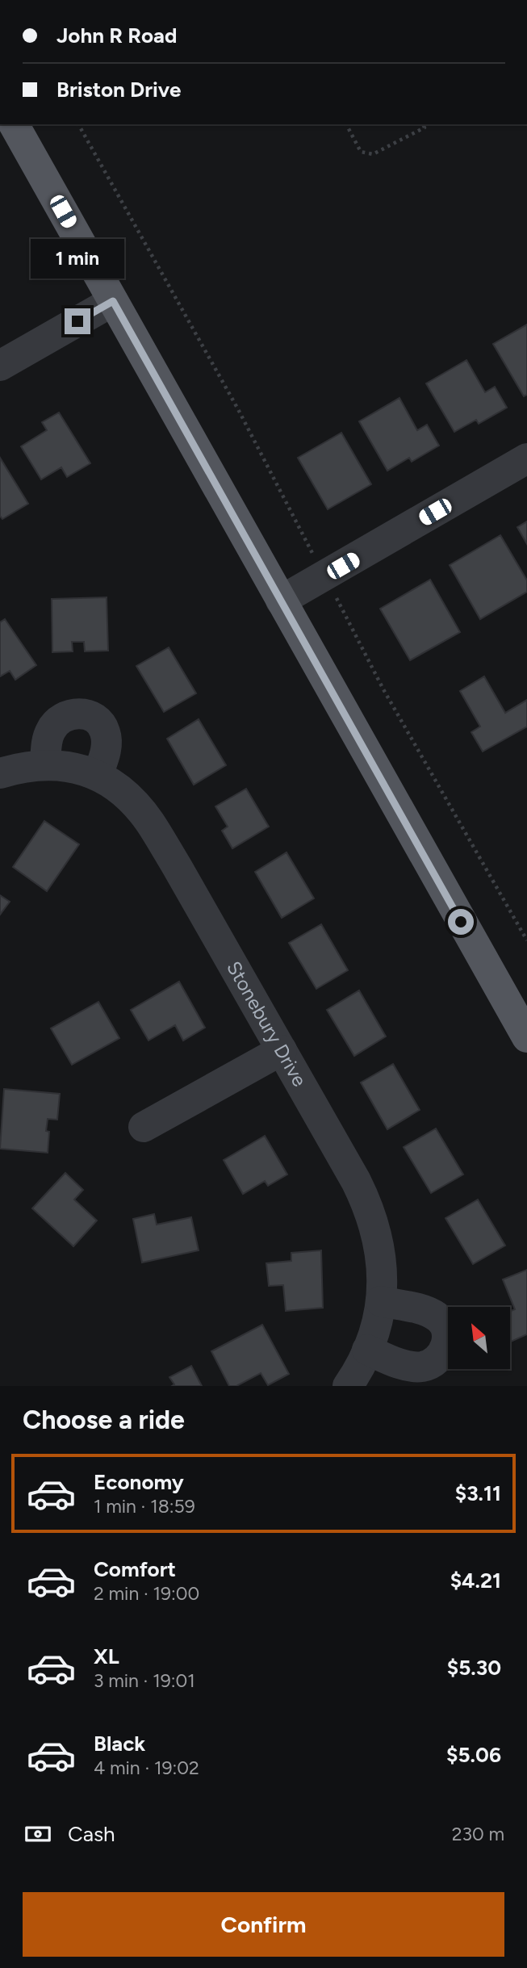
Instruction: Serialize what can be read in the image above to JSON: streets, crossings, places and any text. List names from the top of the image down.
{
  "streets": {
    "street": ["Stonebury Drive"]
  },
  "north": "top left",
  "page": {
    "banner": ["John R Road", "Briston Drive"],
    "bubble": "1 min",
    "heading": "Choose a ride",
    "list": [
      {
        "name": "Economy",
        "note": "1 min · 18:59",
        "value": "$3.11"
      },
      {
        "name": "Comfort",
        "note": "2 min · 19:00",
        "value": "$4.21"
      },
      {
        "name": "XL",
        "note": "3 min · 19:01",
        "value": "$5.30"
      },
      {
        "name": "Black",
        "note": "4 min · 19:02",
        "value": "$5.06"
      }
    ],
    "pay": ["Cash", "230 m"],
    "buttons": "Confirm"
  }
}
